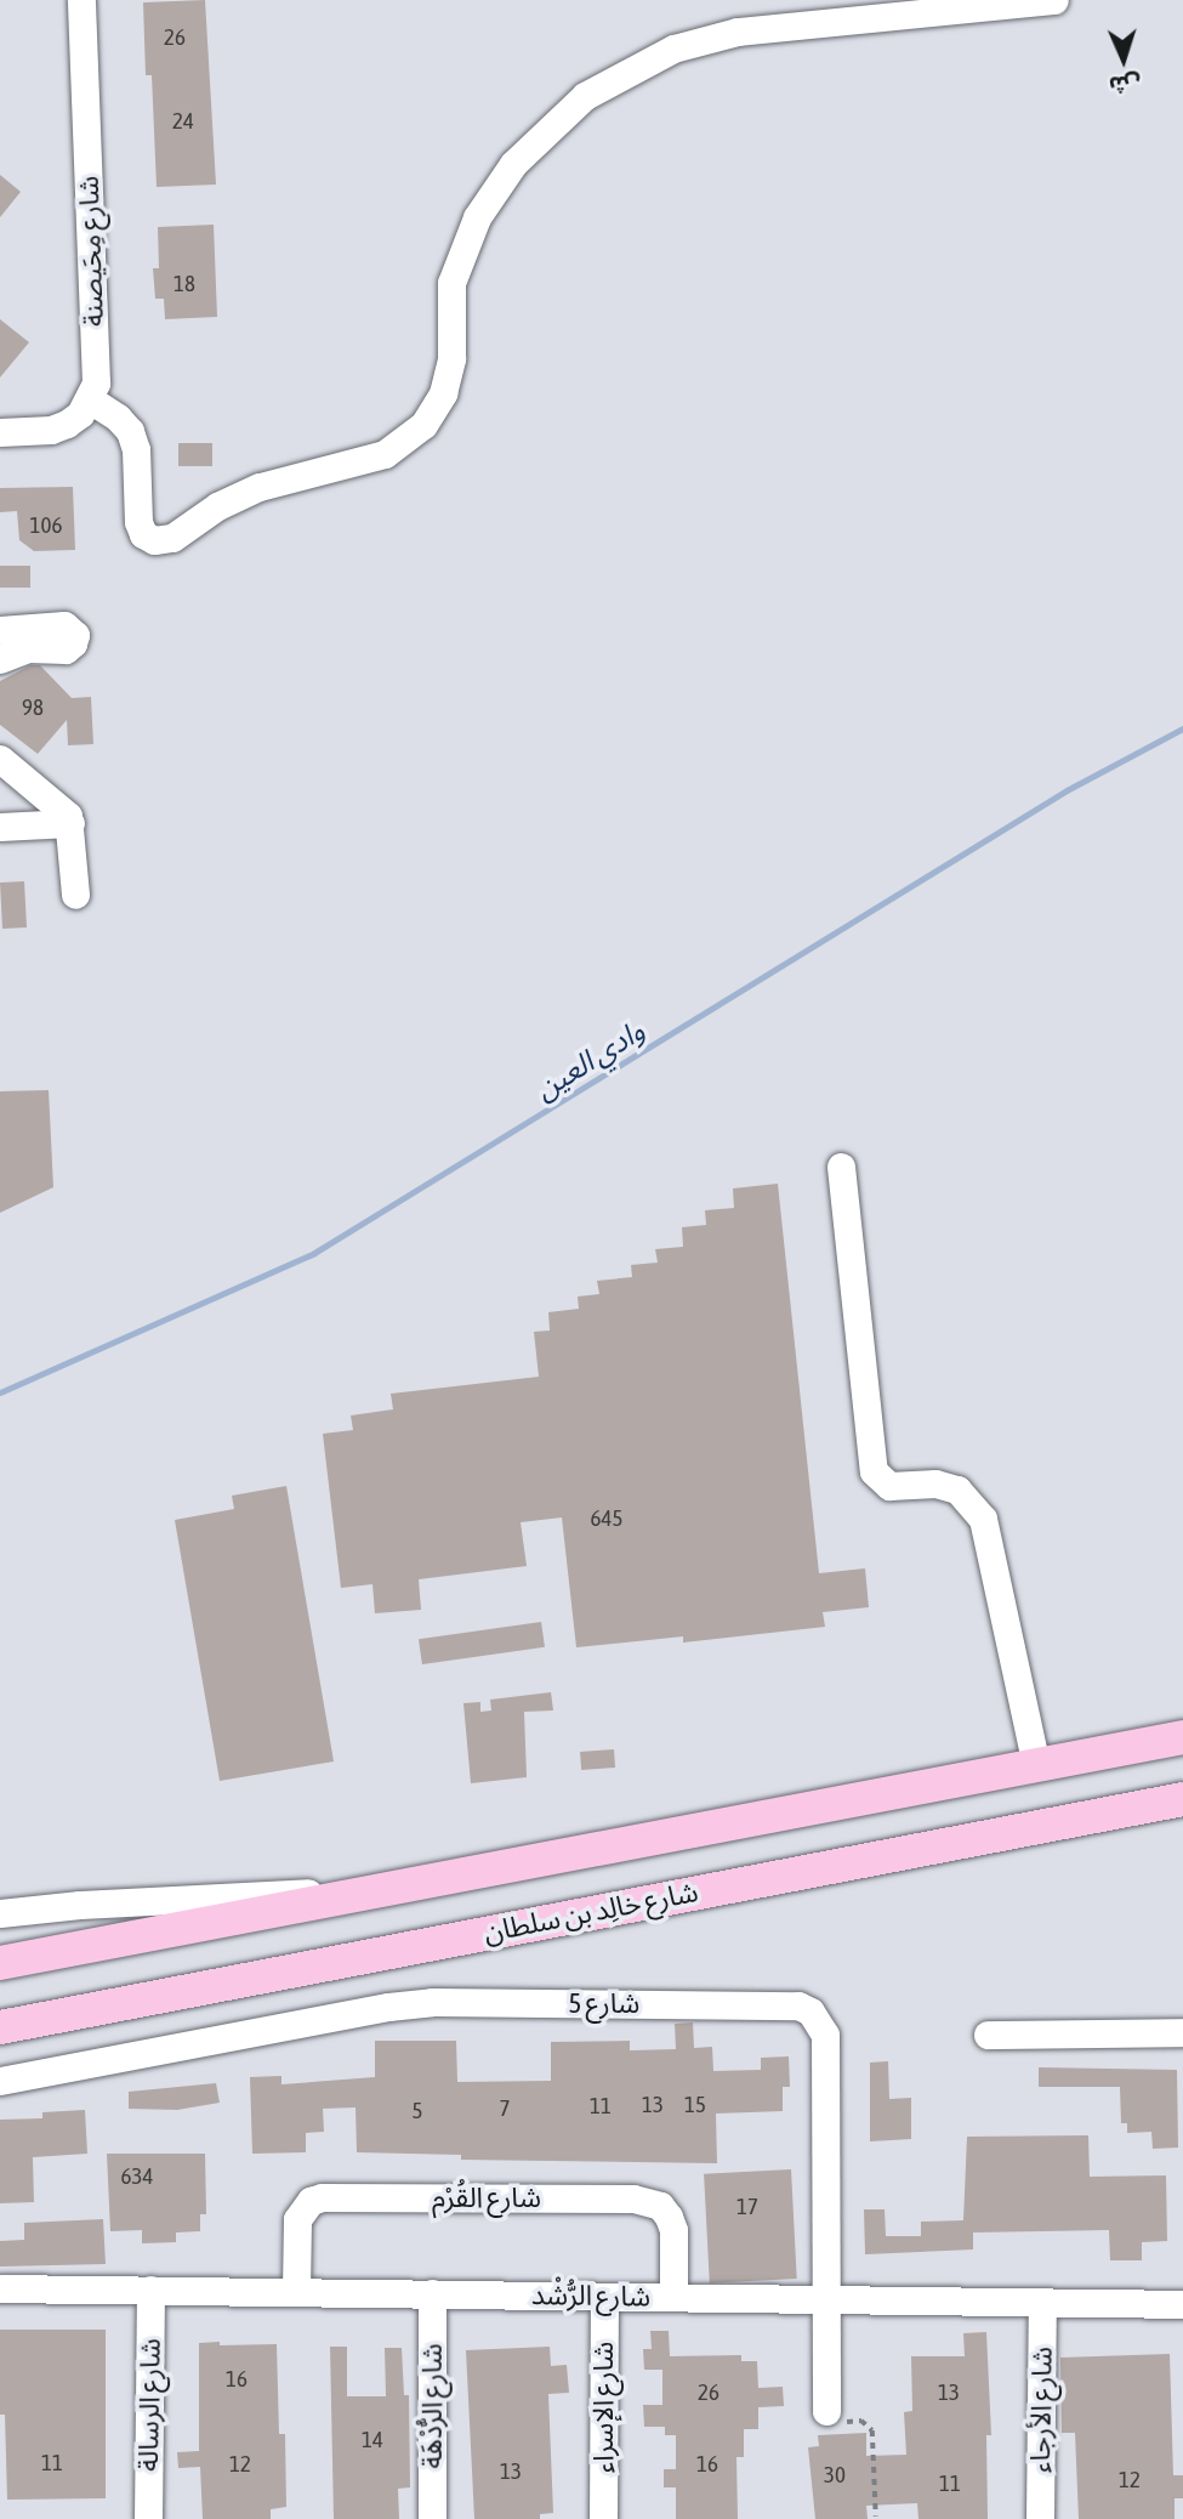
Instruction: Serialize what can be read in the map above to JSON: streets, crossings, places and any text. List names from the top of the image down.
{
  "streets": {
    "main road": ["شارع خالِد بن سلطان"],
    "street": [
      "شارع مِحَيصنة",
      "شارع 5",
      "شارع القُرْم",
      "شارع الرُّشْد",
      "شارع الرسالة",
      "شارع الرُّدْهَة",
      "شارع الإسراء",
      "شارع الأرجاء"
    ]
  },
  "crossings": [
    ["شارع 5", "شارع الرُّشْد"],
    ["شارع القُرْم", "شارع الرُّشْد"],
    ["شارع الرُّشْد", "شارع الرسالة"],
    ["شارع الرُّشْد", "شارع الرُّدْهَة"],
    ["شارع الرُّشْد", "شارع الإسراء"],
    ["شارع الرُّشْد", "شارع الأرجاء"]
  ],
  "water": ["وادي العين"],
  "house_numbers": [
    "26",
    "24",
    "18",
    "106",
    "98",
    "645",
    "13",
    "15",
    "11",
    "7",
    "5",
    "634",
    "17",
    "16",
    "26",
    "13",
    "14",
    "11",
    "12",
    "16",
    "13",
    "30",
    "12",
    "11"
  ],
  "north": "bottom"
}
